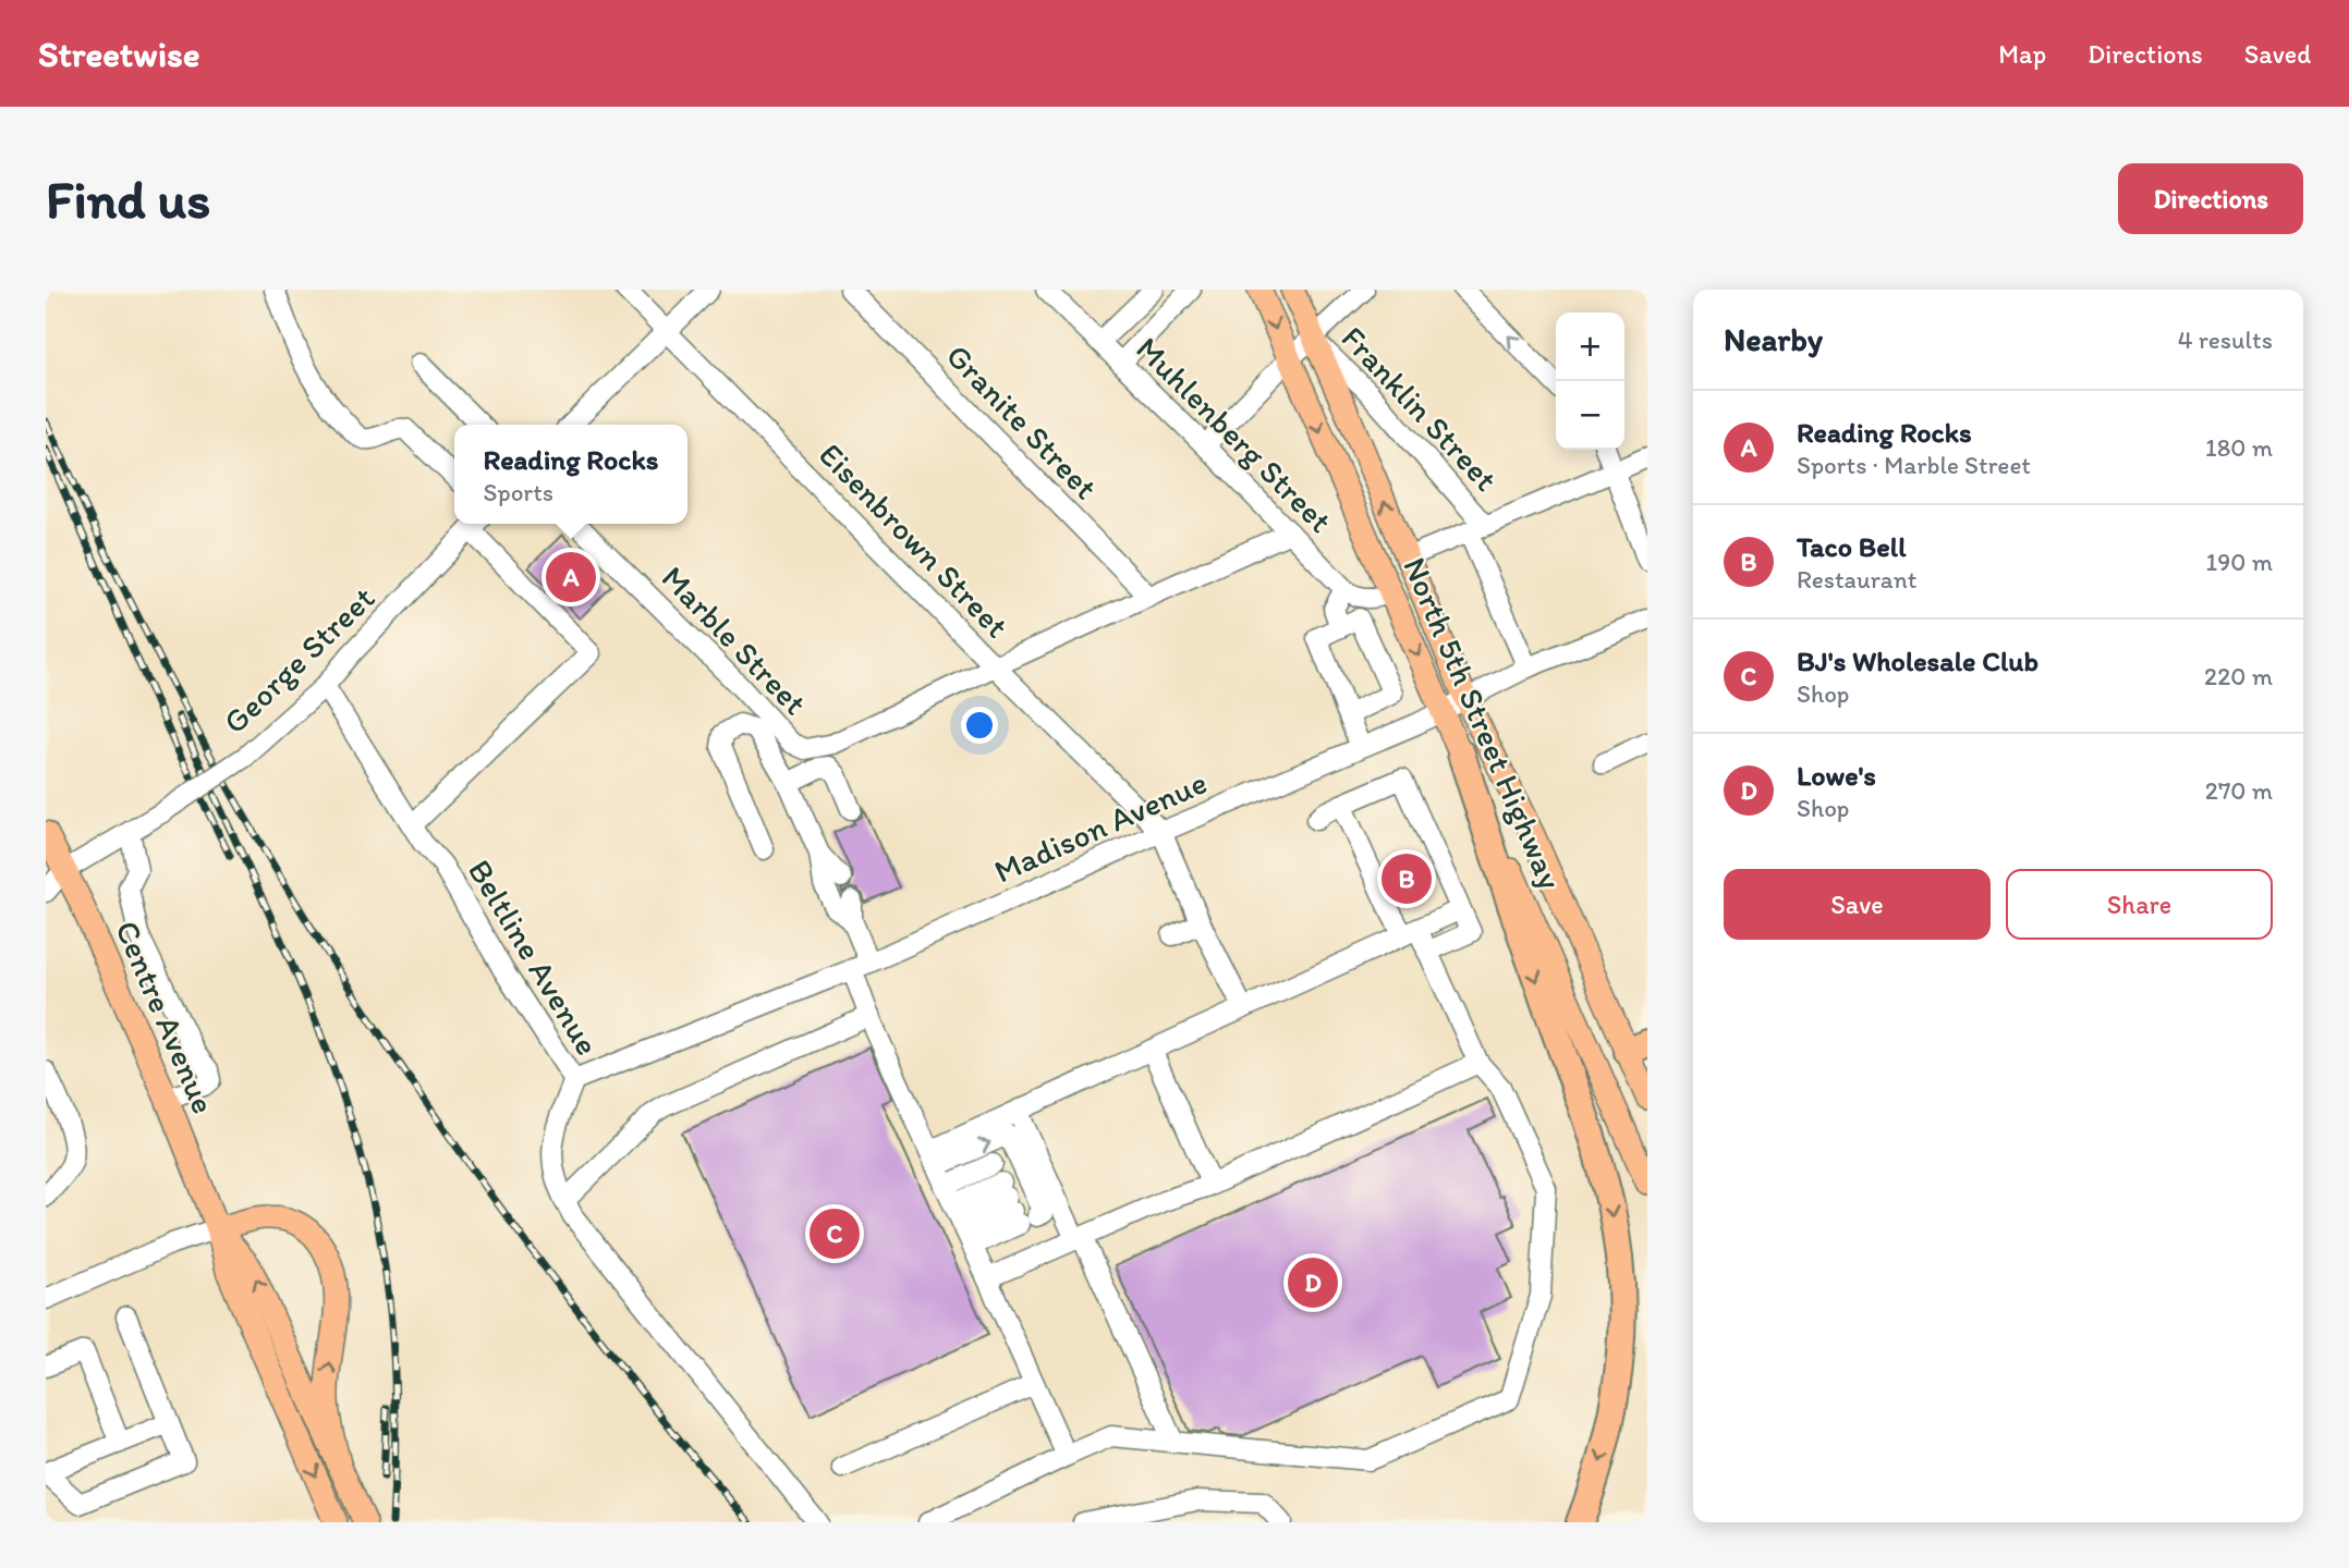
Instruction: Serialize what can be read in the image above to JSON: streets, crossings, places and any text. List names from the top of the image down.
{
  "streets": {
    "main road": ["North 5th Street Highway", "Centre Avenue"],
    "street": [
      "Franklin Street",
      "Granite Street",
      "Muhlenberg Street",
      "Eisenbrown Street",
      "Marble Street",
      "George Street",
      "Madison Avenue",
      "Beltline Avenue"
    ]
  },
  "crossings": [
    ["Franklin Street", "North 5th Street Highway"],
    ["Eisenbrown Street", "Marble Street"],
    ["Eisenbrown Street", "Madison Avenue"],
    ["George Street", "Beltline Avenue"],
    ["George Street", "Centre Avenue"],
    ["North 5th Street Highway", "Madison Avenue"],
    ["Madison Avenue", "Beltline Avenue"]
  ],
  "page": {
    "header": "Streetwise",
    "nav": ["Map", "Directions", "Saved"],
    "buttons": [
      "Directions",
      ["Save", "Share"]
    ],
    "title": "Find us",
    "heading": ["Nearby", "4 results"],
    "map_buttons": ["+", "−"],
    "list": [
      {
        "mark": "A",
        "name": "Reading Rocks",
        "note": "Sports · Marble Street",
        "value": "180 m"
      },
      {
        "mark": "B",
        "name": "Taco Bell",
        "note": "Restaurant",
        "value": "190 m"
      },
      {
        "mark": "C",
        "name": "BJ's Wholesale Club",
        "note": "Shop",
        "value": "220 m"
      },
      {
        "mark": "D",
        "name": "Lowe's",
        "note": "Shop",
        "value": "270 m"
      }
    ],
    "popup": ["Reading Rocks", "Sports"],
    "pins": [
      "A",
      "B",
      "C",
      "D"
    ]
  }
}
